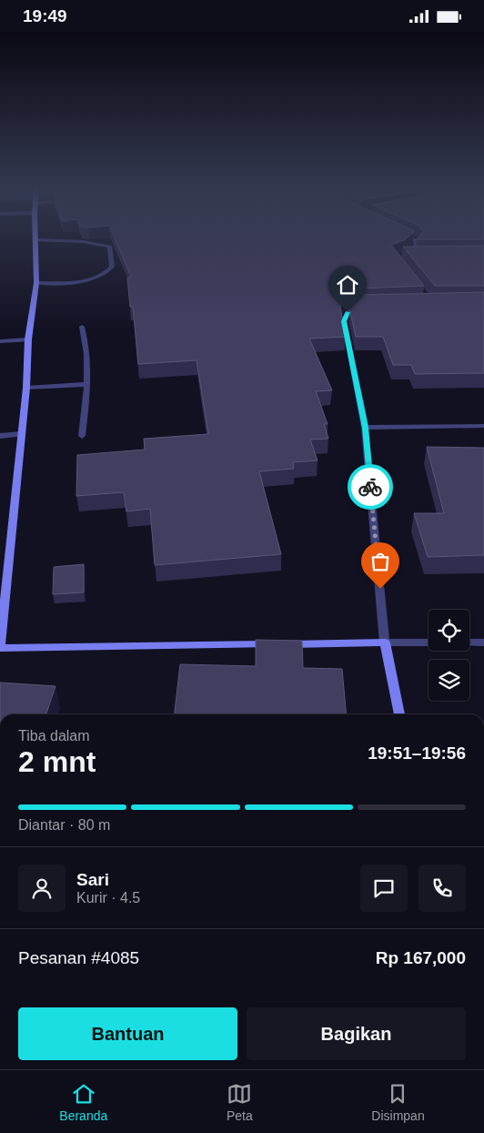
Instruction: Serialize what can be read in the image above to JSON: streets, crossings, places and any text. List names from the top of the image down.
{
  "page": {
    "status": "19:49",
    "heading": ["2 mnt", "Tiba dalam", "19:51–19:56"],
    "panel": [
      "Sari",
      "Kurir · 4.5",
      "Pesanan #4085",
      "Rp 167,000"
    ],
    "bar": "Diantar · 80 m",
    "buttons": ["Bantuan", "Bagikan"],
    "tabs": ["Beranda", "Peta", "Disimpan"]
  }
}
